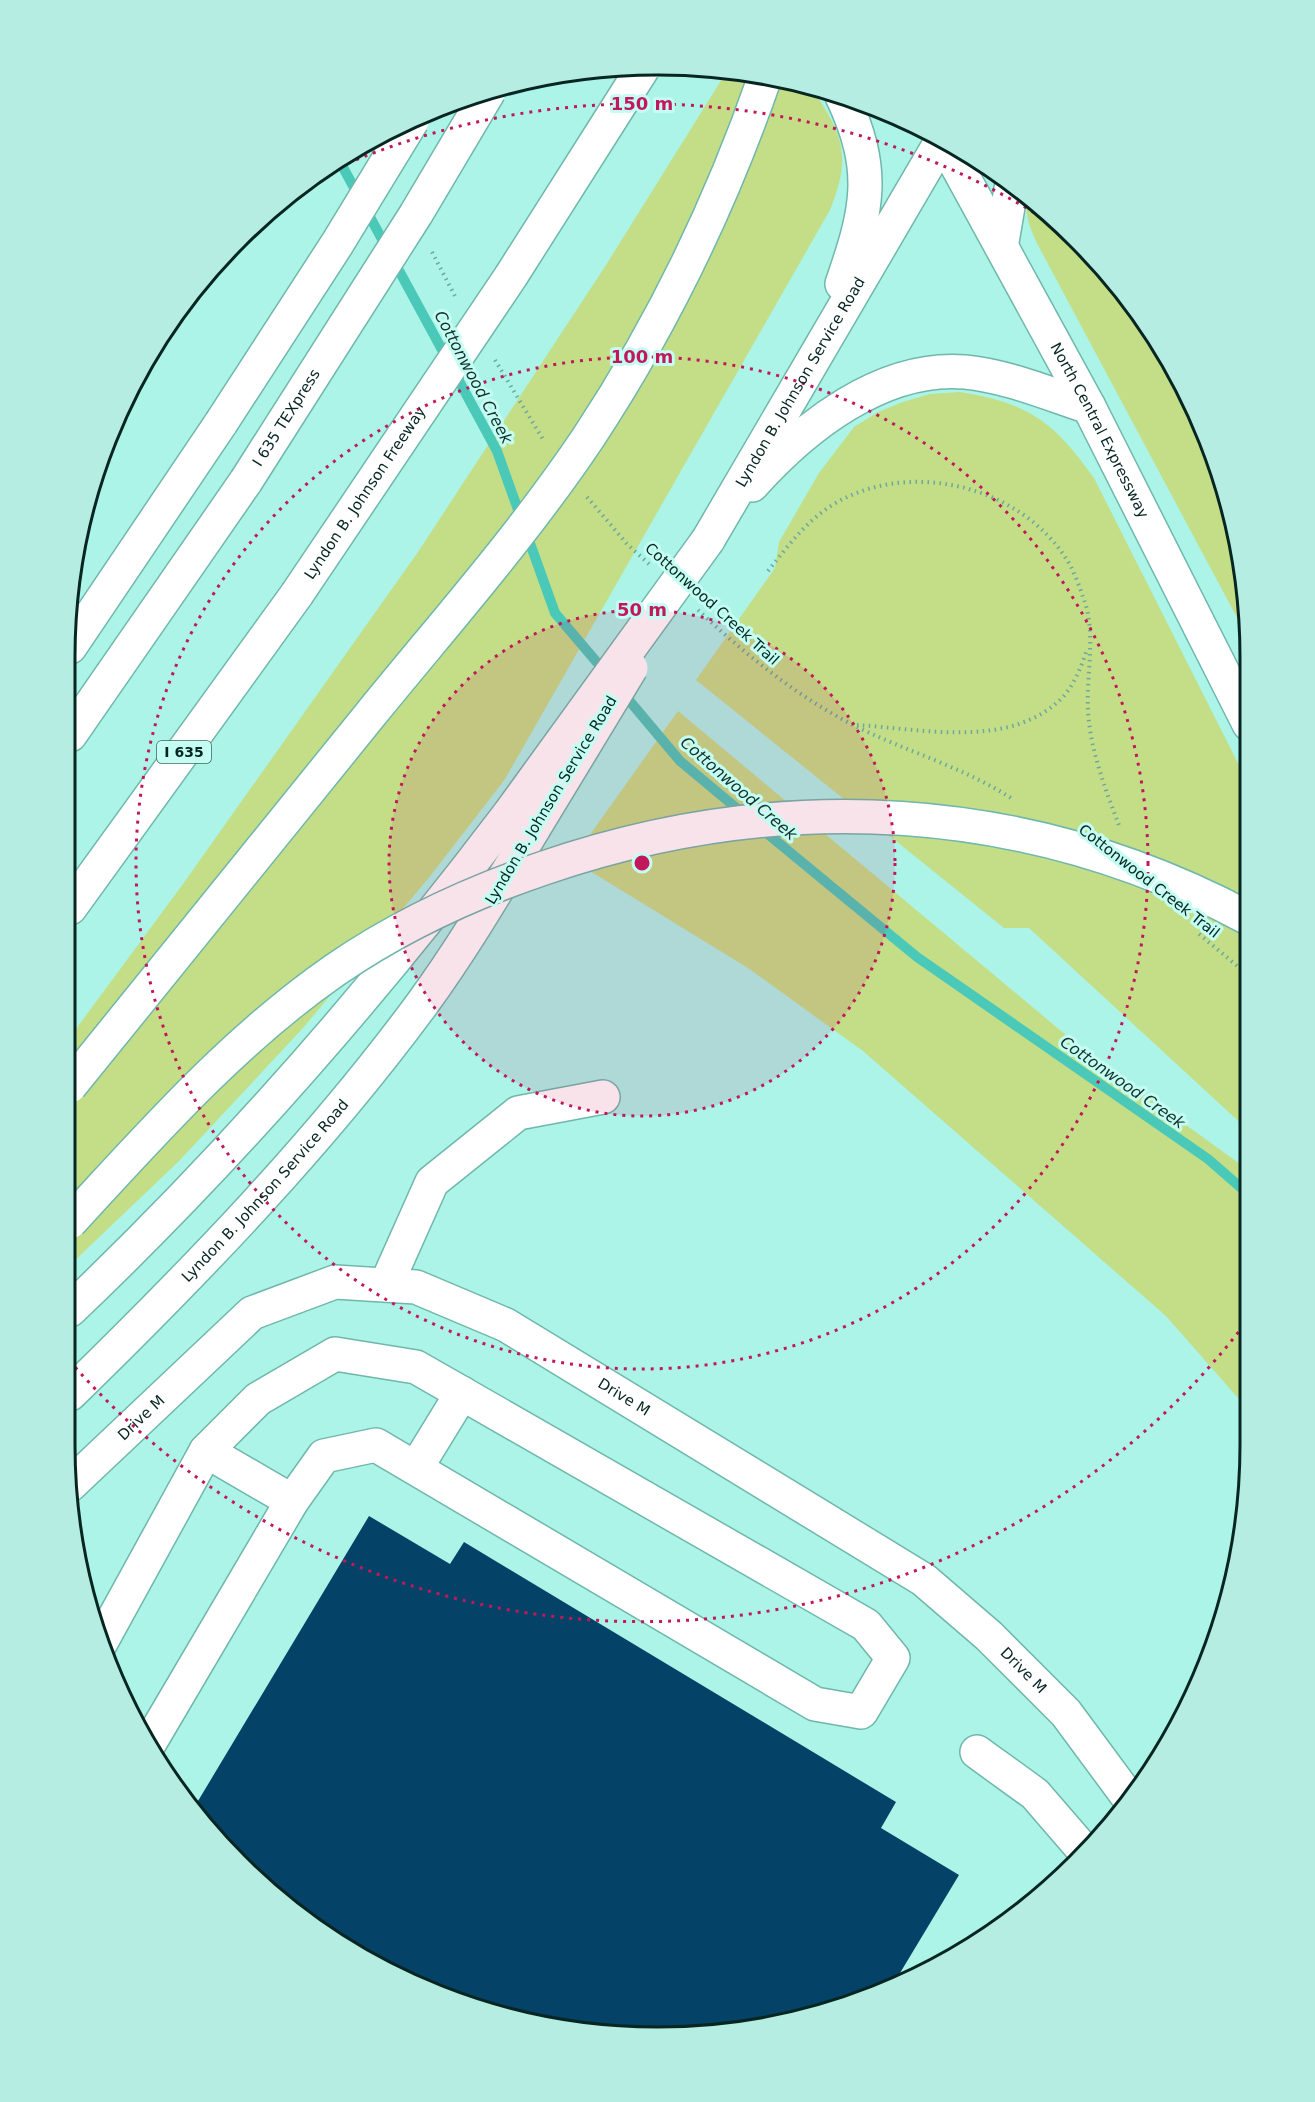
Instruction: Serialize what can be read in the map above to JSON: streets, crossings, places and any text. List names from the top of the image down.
{
  "streets": {
    "main road": [
      "Lyndon B. Johnson Service Road",
      "I 635 TEXpress",
      "North Central Expressway",
      "Lyndon B. Johnson Freeway",
      "I 635",
      "Drive M"
    ],
    "path": ["Cottonwood Creek Trail"]
  },
  "water": ["Cottonwood Creek"],
  "rings": ["150 m", "100 m", "50 m"]
}
